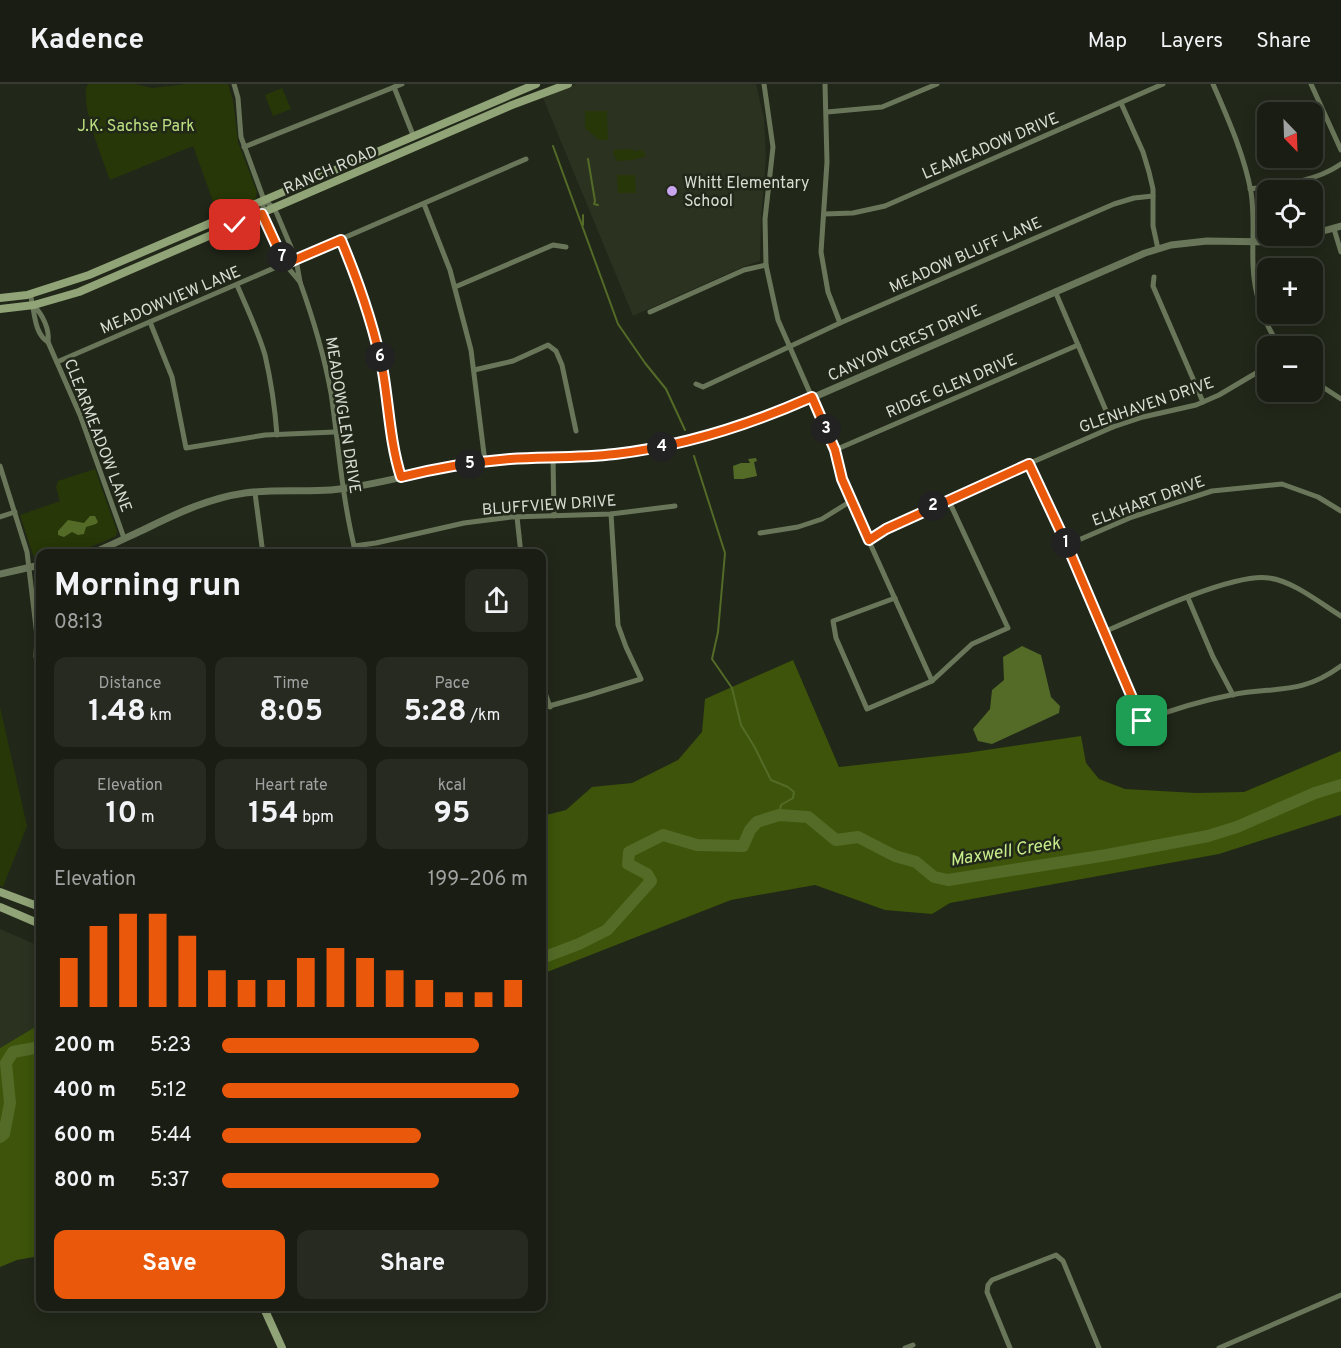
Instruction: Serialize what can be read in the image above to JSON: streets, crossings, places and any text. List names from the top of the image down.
{
  "streets": {
    "main road": ["RANCH ROAD"],
    "street": [
      "LEAMEADOW DRIVE",
      "MEADOW BLUFF LANE",
      "MEADOWVIEW LANE",
      "CANYON CREST DRIVE",
      "RIDGE GLEN DRIVE",
      "GLENHAVEN DRIVE",
      "MEADOWGLEN DRIVE",
      "CLEARMEADOW LANE",
      "ELKHART DRIVE",
      "BLUFFVIEW DRIVE"
    ]
  },
  "crossings": [
    ["RANCH ROAD", "MEADOWGLEN DRIVE"],
    ["RANCH ROAD", "CLEARMEADOW LANE"],
    ["MEADOWVIEW LANE", "MEADOWGLEN DRIVE"],
    ["MEADOWVIEW LANE", "CLEARMEADOW LANE"],
    ["CANYON CREST DRIVE", "MEADOWGLEN DRIVE"],
    ["CANYON CREST DRIVE", "CLEARMEADOW LANE"],
    ["MEADOWGLEN DRIVE", "BLUFFVIEW DRIVE"]
  ],
  "water": ["Maxwell Creek"],
  "parks": ["J.K. Sachse Park"],
  "places": ["Whitt Elementary School"],
  "north": "bottom right",
  "page": {
    "header": "Kadence",
    "nav": ["Map", "Layers", "Share"],
    "map_buttons": ["+", "−"],
    "pins": [
      "7",
      "6",
      "3",
      "4",
      "5",
      "2",
      "1"
    ],
    "heading": ["Morning run", "08:13"],
    "stats": [
      ["Distance", "1.48 km"],
      ["Time", "8:05"],
      ["Pace", "5:28 /km"],
      ["Elevation", "10 m"],
      ["Heart rate", "154 bpm"],
      ["kcal", "95"]
    ],
    "chart": ["Elevation", "199–206 m"],
    "list": [
      {
        "name": "200 m",
        "note": "5:23"
      },
      {
        "name": "400 m",
        "note": "5:12"
      },
      {
        "name": "600 m",
        "note": "5:44"
      },
      {
        "name": "800 m",
        "note": "5:37"
      }
    ],
    "buttons": ["Save", "Share"]
  }
}
